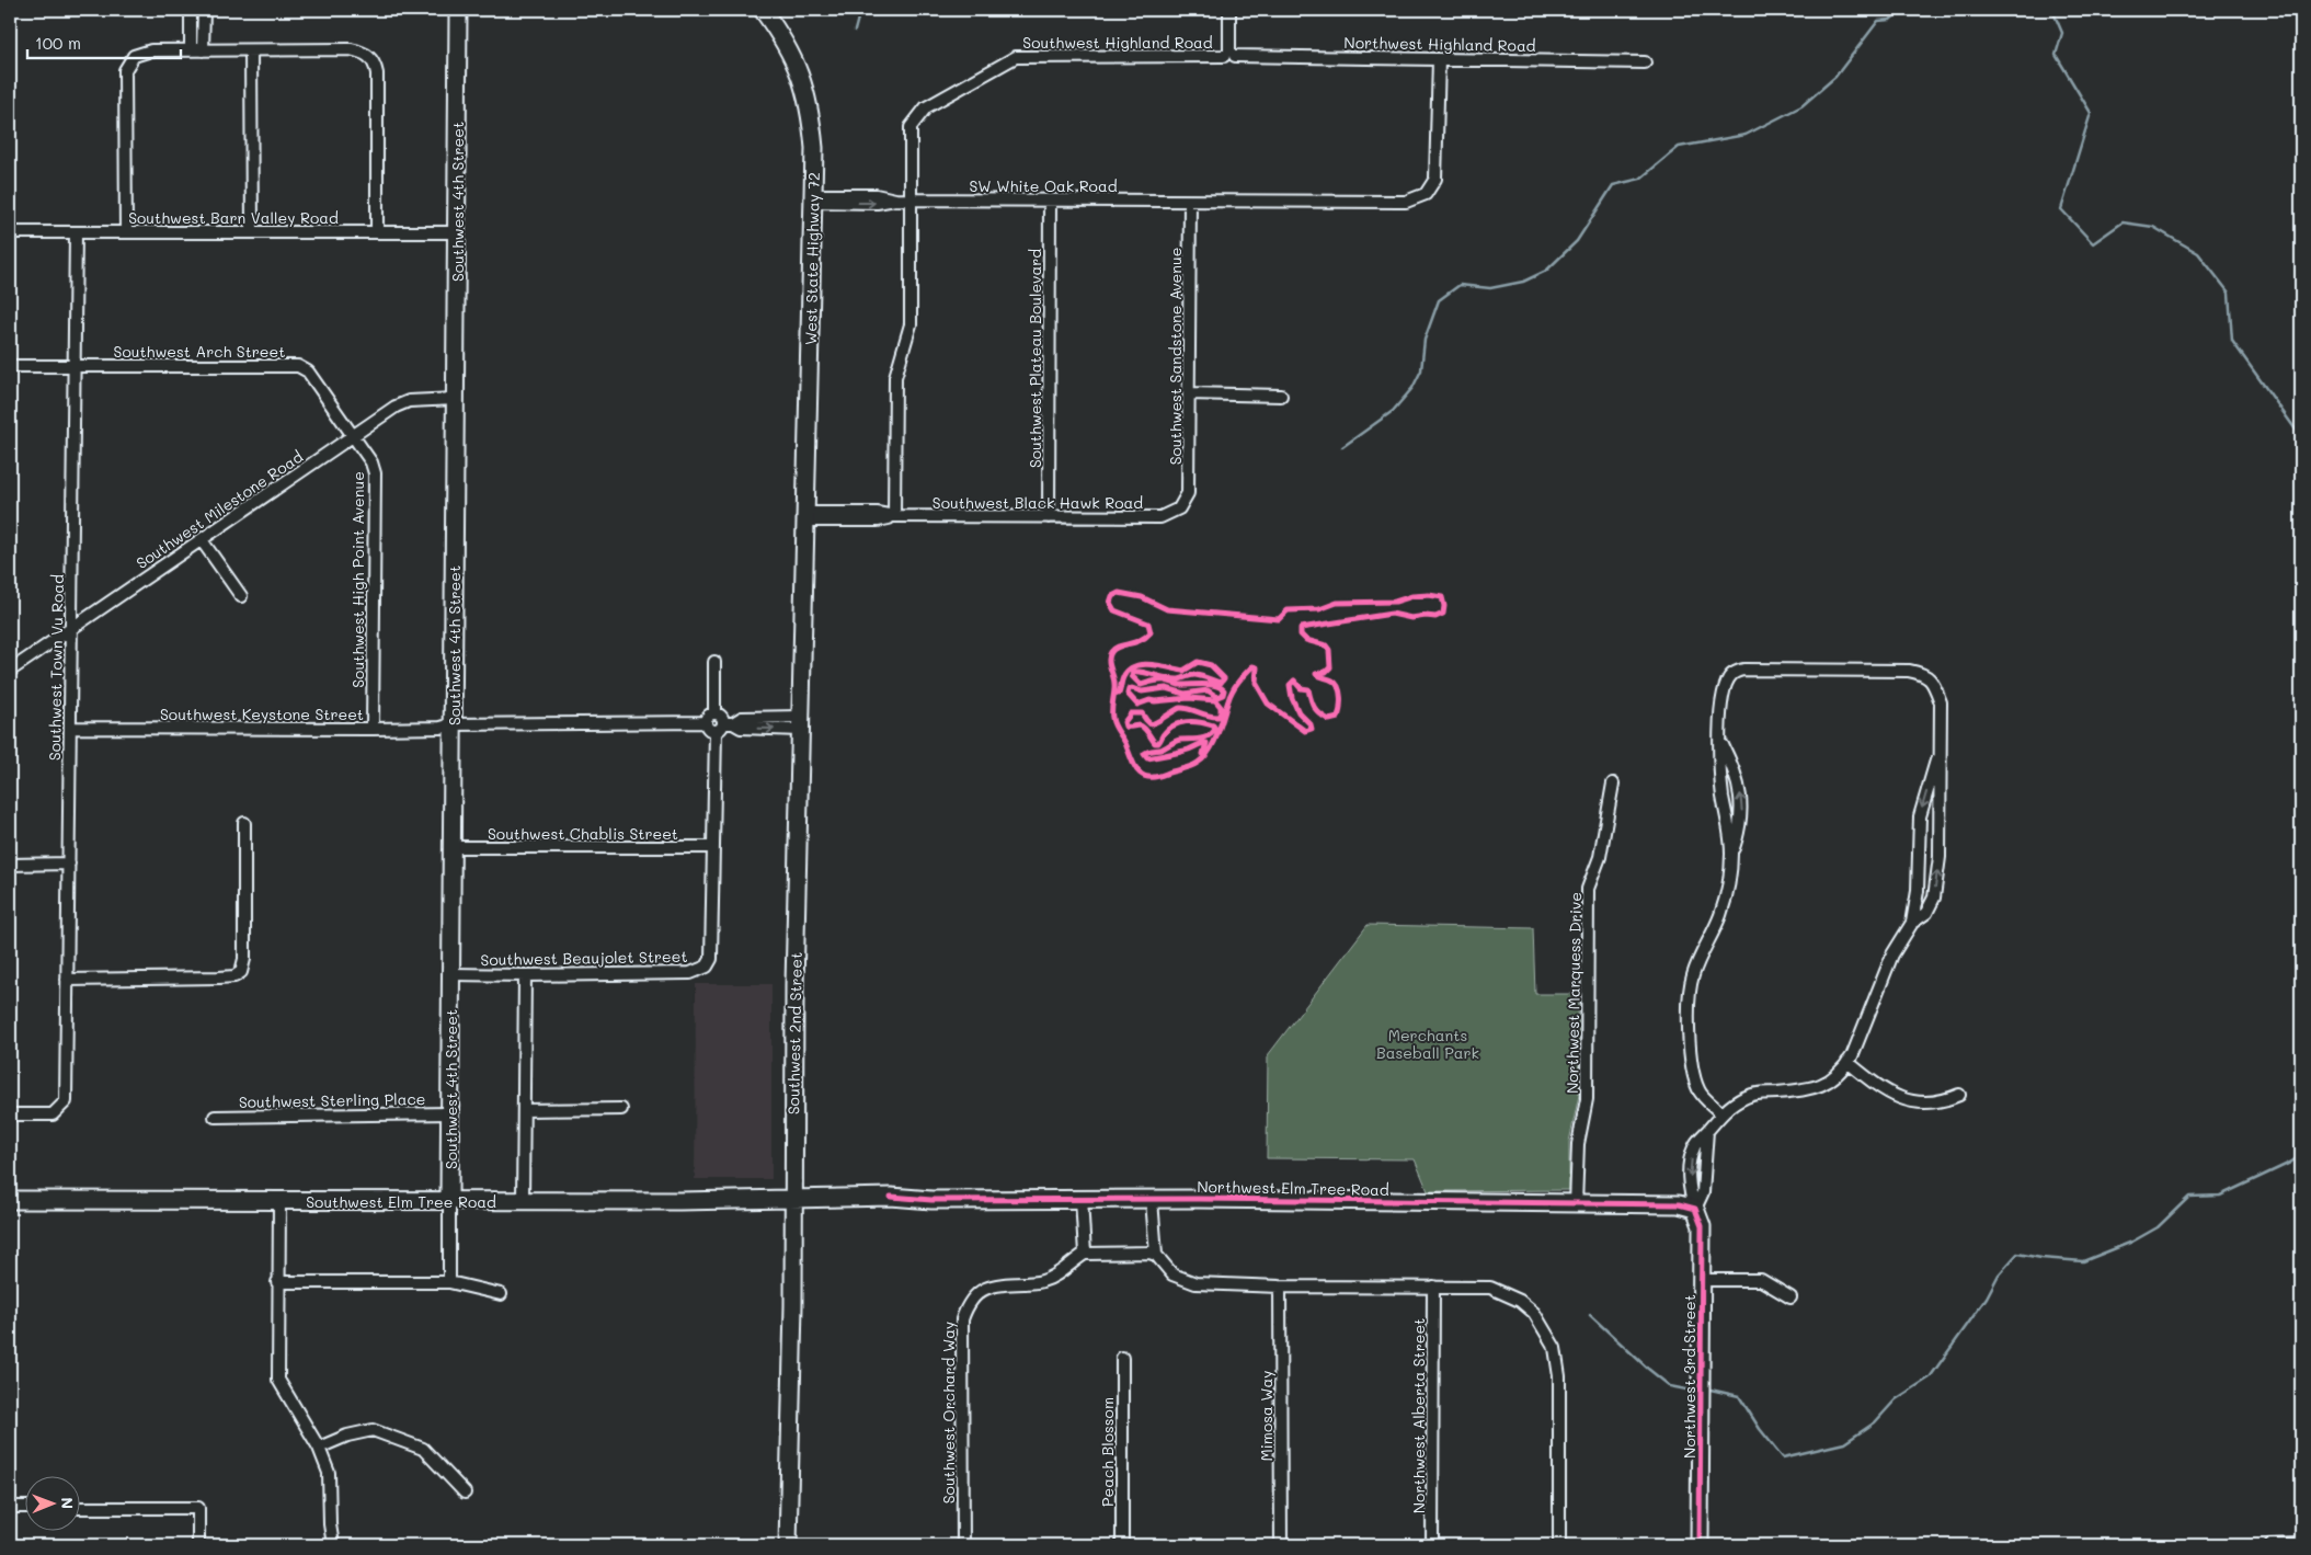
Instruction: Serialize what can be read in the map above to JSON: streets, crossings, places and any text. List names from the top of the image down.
{
  "streets": {
    "street": [
      "Southwest Highland Road",
      "Northwest Highland Road",
      "SW White Oak Road",
      "Southwest 4th Street",
      "Southwest Barn Valley Road",
      "West State Highway 72",
      "Southwest Arch Street",
      "Southwest Sandstone Avenue",
      "Southwest Plateau Boulevard",
      "Southwest Black Hawk Road",
      "Southwest Milestone Road",
      "Southwest High Point Avenue",
      "Southwest Town Vu Road",
      "Southwest Keystone Street",
      "Southwest Chablis Street",
      "Southwest Beaujolet Street",
      "Northwest Marquess Drive",
      "Southwest 2nd Street",
      "Southwest Sterling Place",
      "Northwest Elm Tree Road",
      "Southwest Elm Tree Road",
      "Northwest 3rd Street",
      "Southwest Orchard Way",
      "Mimosa Way",
      "Northwest Alberta Street",
      "Peach Blossom"
    ]
  },
  "crossings": [
    ["Southwest Highland Road", "Northwest Highland Road"],
    ["Southwest Highland Road", "SW White Oak Road"],
    ["Southwest Highland Road", "Southwest Black Hawk Road"],
    ["Northwest Highland Road", "SW White Oak Road"],
    ["SW White Oak Road", "West State Highway 72"],
    ["SW White Oak Road", "Southwest Sandstone Avenue"],
    ["SW White Oak Road", "Southwest Plateau Boulevard"],
    ["Southwest 4th Street", "Southwest Barn Valley Road"],
    ["Southwest 4th Street", "Southwest Milestone Road"],
    ["Southwest 4th Street", "Southwest Keystone Street"],
    ["Southwest 4th Street", "Southwest Chablis Street"],
    ["Southwest 4th Street", "Southwest Beaujolet Street"],
    ["Southwest 4th Street", "Southwest Sterling Place"],
    ["Southwest 4th Street", "Southwest Elm Tree Road"],
    ["Southwest Barn Valley Road", "Southwest Town Vu Road"],
    ["West State Highway 72", "Southwest Black Hawk Road"],
    ["West State Highway 72", "Southwest 2nd Street"],
    ["Southwest Arch Street", "Southwest Milestone Road"],
    ["Southwest Arch Street", "Southwest High Point Avenue"],
    ["Southwest Arch Street", "Southwest Town Vu Road"],
    ["Southwest Sandstone Avenue", "Southwest Black Hawk Road"],
    ["Southwest Plateau Boulevard", "Southwest Black Hawk Road"],
    ["Southwest Black Hawk Road", "Southwest 2nd Street"],
    ["Southwest Milestone Road", "Southwest High Point Avenue"],
    ["Southwest Milestone Road", "Southwest Town Vu Road"],
    ["Southwest High Point Avenue", "Southwest Keystone Street"],
    ["Southwest Town Vu Road", "Southwest Keystone Street"],
    ["Southwest Chablis Street", "Southwest Beaujolet Street"],
    ["Northwest Marquess Drive", "Northwest Elm Tree Road"],
    ["Southwest 2nd Street", "Northwest Elm Tree Road"],
    ["Southwest 2nd Street", "Southwest Elm Tree Road"],
    ["Northwest Elm Tree Road", "Southwest Elm Tree Road"],
    ["Northwest Elm Tree Road", "Northwest 3rd Street"]
  ],
  "parks": ["Merchants Baseball Park"],
  "scale_bar": "100 m",
  "north": "right"
}
